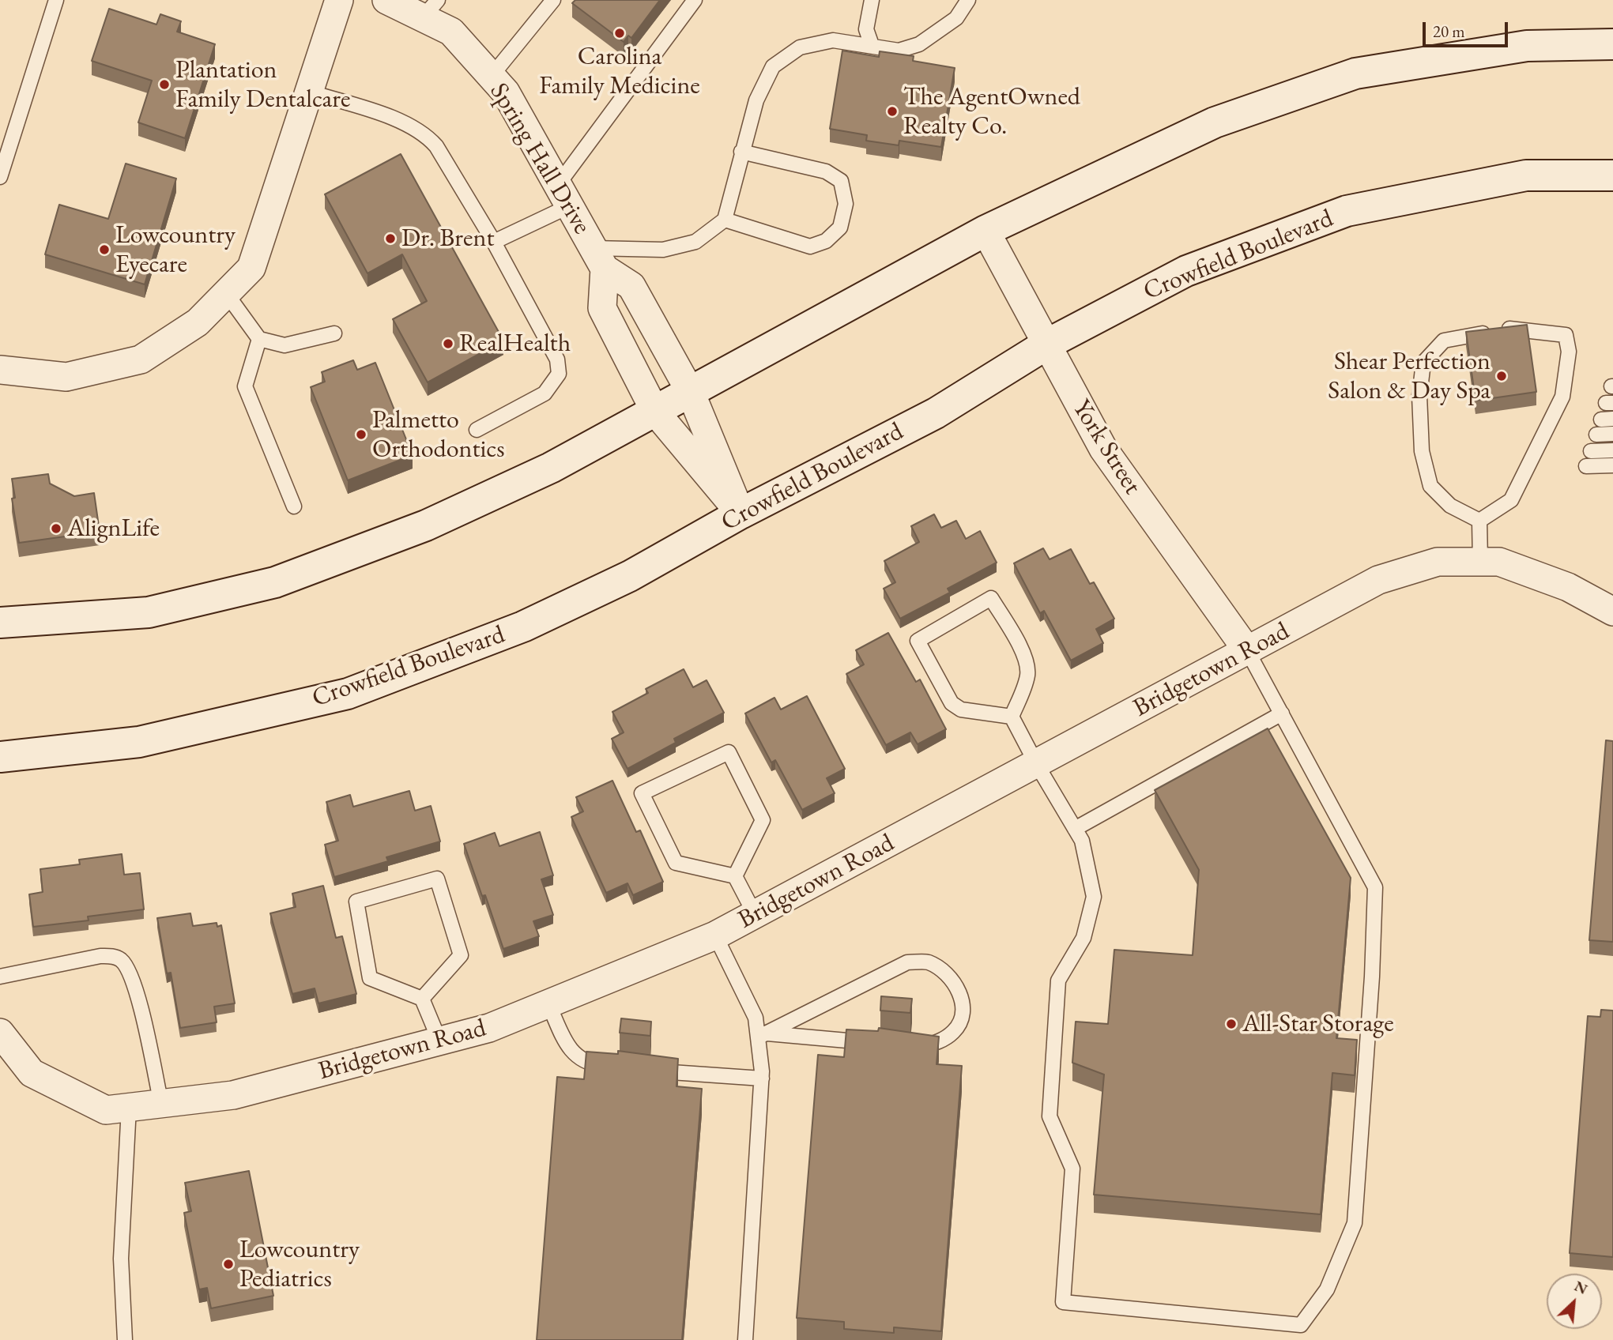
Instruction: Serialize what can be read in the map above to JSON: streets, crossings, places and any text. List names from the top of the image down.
{
  "streets": {
    "main road": ["Crowfield Boulevard"],
    "street": ["Spring Hall Drive", "York Street", "Bridgetown Road"]
  },
  "crossings": [
    ["Spring Hall Drive", "Crowfield Boulevard"],
    ["Crowfield Boulevard", "York Street"],
    ["York Street", "Bridgetown Road"]
  ],
  "places": [
    "Carolina Family Medicine",
    "Plantation Family Dentalcare",
    "The AgentOwned Realty Co.",
    "Dr. Brent",
    "Lowcountry Eyecare",
    "RealHealth",
    "Shear Perfection Salon & Day Spa",
    "Palmetto Orthodontics",
    "AlignLife",
    "All-Star Storage",
    "Lowcountry Pediatrics"
  ],
  "scale_bar": "20 m",
  "north": "top right"
}
